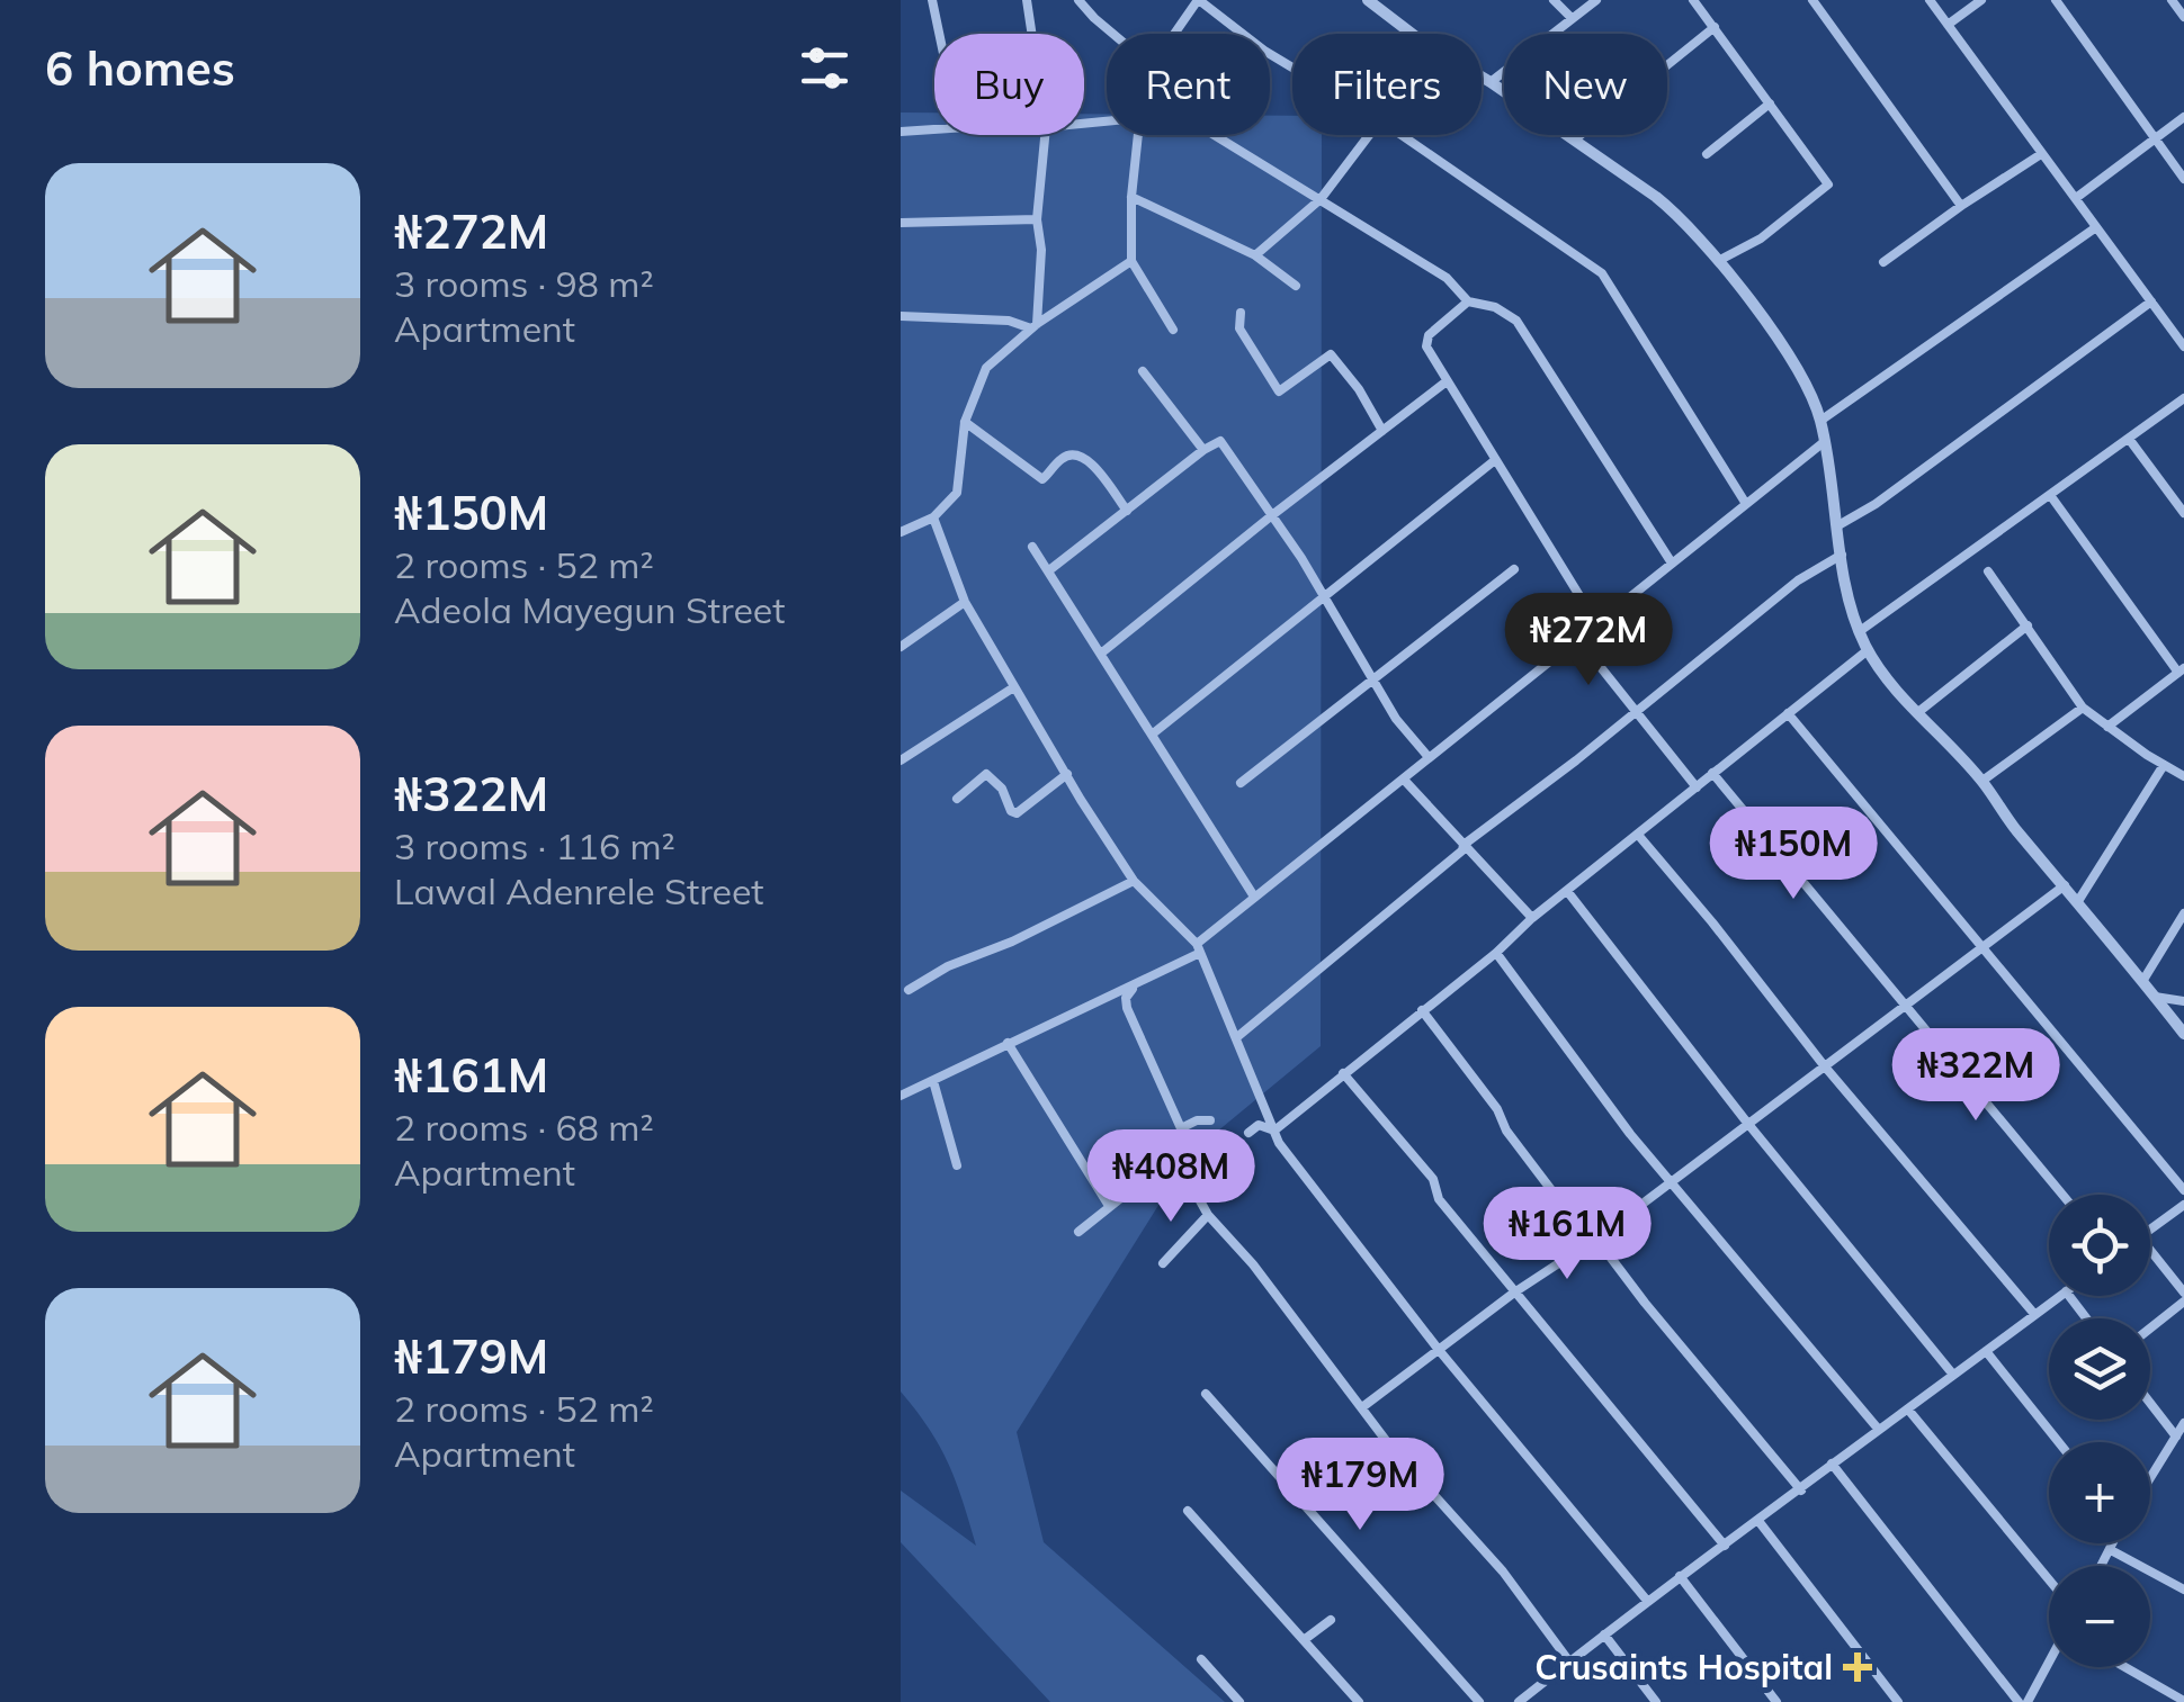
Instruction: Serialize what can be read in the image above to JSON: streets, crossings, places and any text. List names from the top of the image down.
{
  "places": {
    "health": ["Crusaints Hospital"]
  },
  "page": {
    "heading": "6 homes",
    "chip": [
      "Buy",
      "Rent",
      "Filters",
      "New"
    ],
    "list": [
      {
        "name": "₦272M",
        "note": "3 rooms · 98 m² · Apartment"
      },
      {
        "name": "₦150M",
        "note": "2 rooms · 52 m² · Adeola Mayegun Street"
      },
      {
        "name": "₦322M",
        "note": "3 rooms · 116 m² · Lawal Adenrele Street"
      },
      {
        "name": "₦161M",
        "note": "2 rooms · 68 m² · Apartment"
      },
      {
        "name": "₦179M",
        "note": "2 rooms · 52 m² · Apartment"
      }
    ],
    "price": [
      "₦272M",
      "₦150M",
      "₦322M",
      "₦408M",
      "₦161M",
      "₦179M"
    ],
    "map_buttons": ["+", "−"]
  }
}
